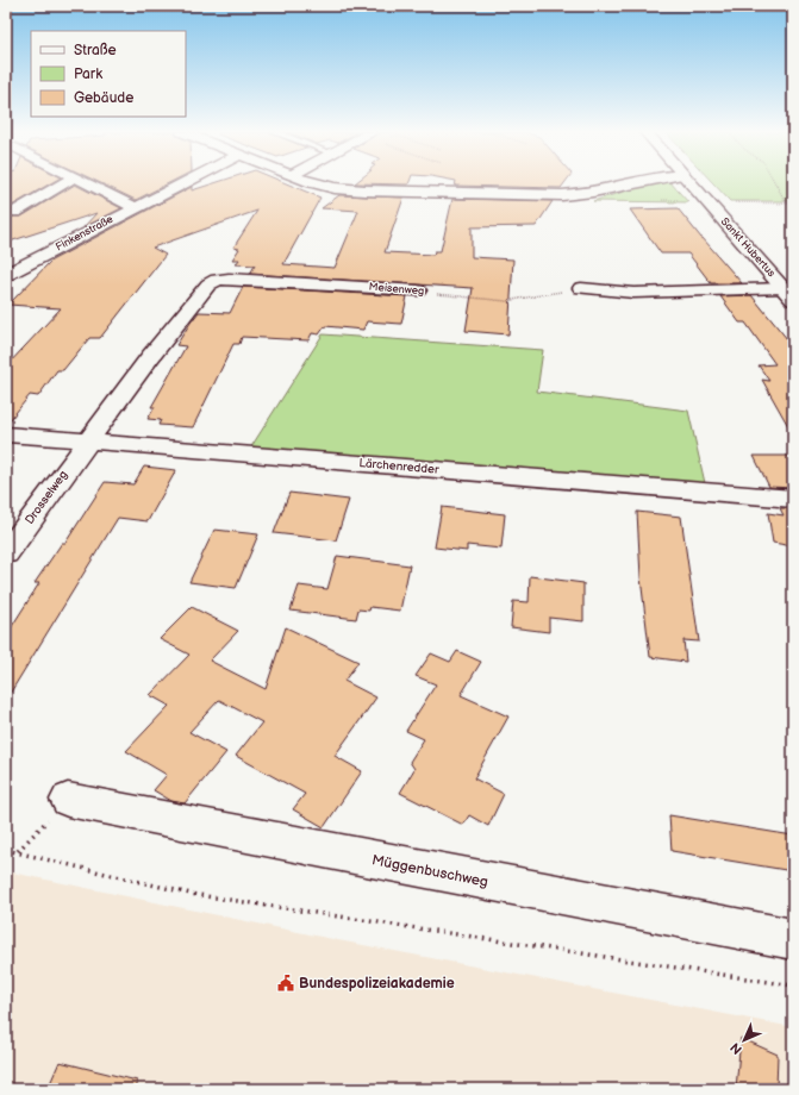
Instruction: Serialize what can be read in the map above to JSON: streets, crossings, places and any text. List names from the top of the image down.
{
  "streets": {
    "street": [
      "Finkenstraße",
      "Sankt Hubertus",
      "Meisenweg",
      "Lärchenredder",
      "Drosselweg",
      "Müggenbuschweg"
    ]
  },
  "crossings": [
    ["Meisenweg", "Lärchenredder"],
    ["Meisenweg", "Drosselweg"],
    ["Lärchenredder", "Drosselweg"]
  ],
  "places": {
    "public building": ["Bundespolizeiakademie"]
  },
  "legend": ["Straße", "Park", "Gebäude"],
  "north": "bottom left"
}
